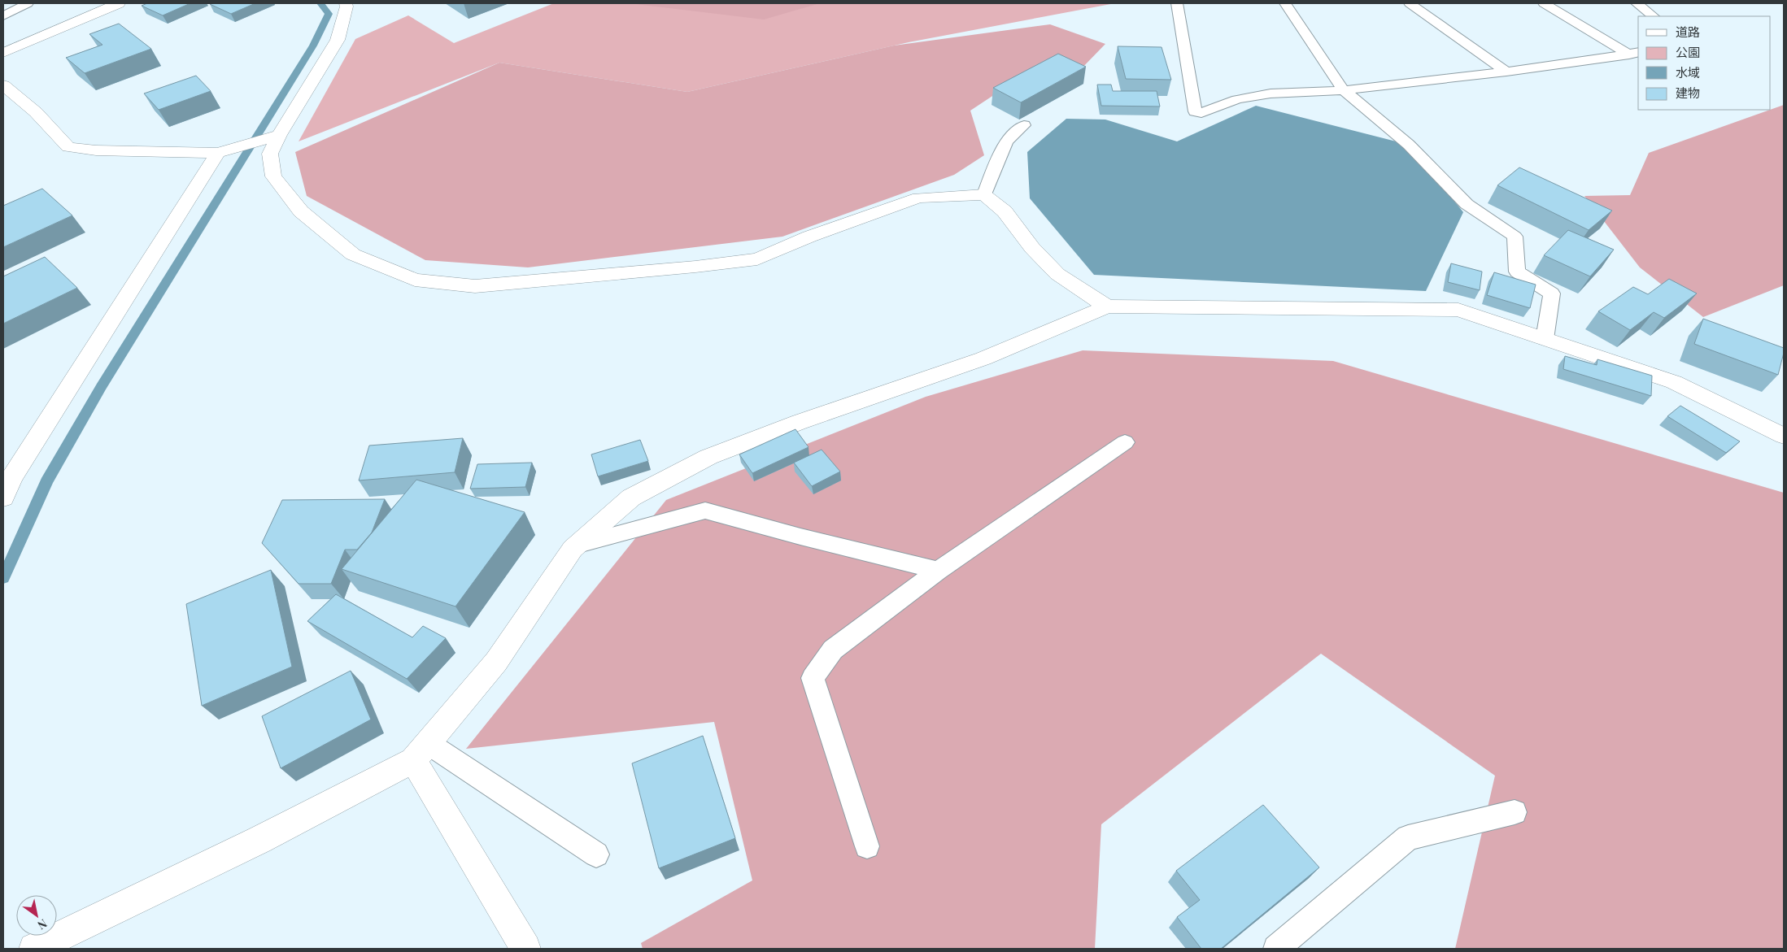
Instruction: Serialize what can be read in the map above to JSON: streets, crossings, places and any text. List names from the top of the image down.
{
  "legend": [
    "道路",
    "公園",
    "水域",
    "建物"
  ],
  "north": "bottom right"
}
